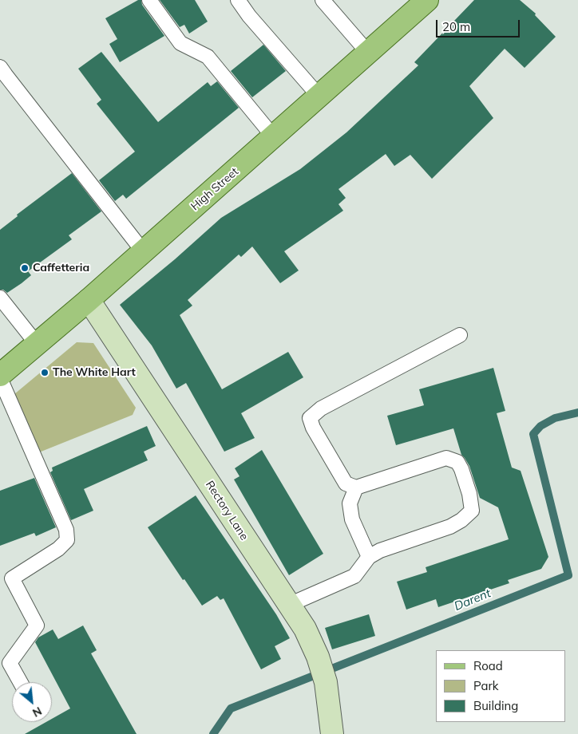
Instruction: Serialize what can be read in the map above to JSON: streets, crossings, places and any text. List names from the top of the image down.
{
  "streets": {
    "main road": ["High Street"],
    "street": ["Rectory Lane"]
  },
  "crossings": [
    ["High Street", "Rectory Lane"]
  ],
  "water": ["Darent"],
  "places": ["Caffetteria", "The White Hart"],
  "legend": ["Road", "Park", "Building"],
  "scale_bar": "20 m",
  "north": "bottom right"
}
